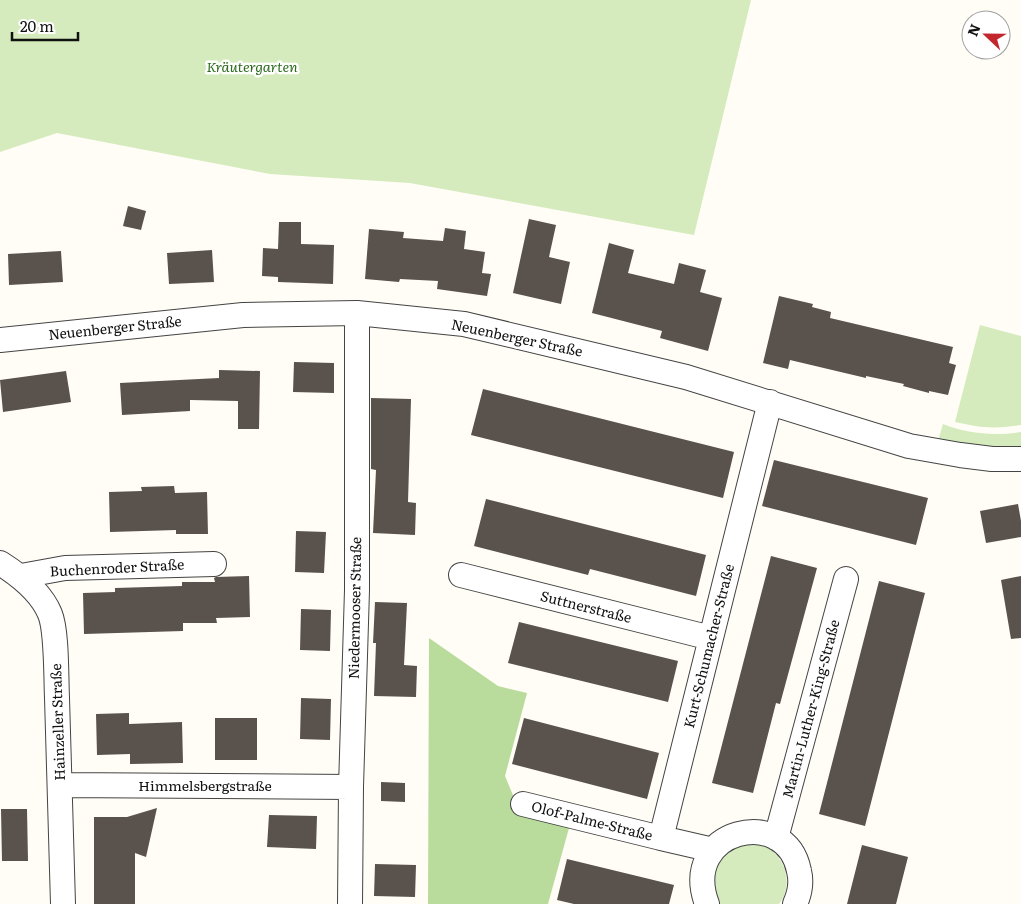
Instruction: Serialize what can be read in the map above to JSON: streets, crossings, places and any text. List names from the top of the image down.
{
  "streets": {
    "street": [
      "Neuenberger Straße",
      "Buchenroder Straße",
      "Suttnerstraße",
      "Niedermooser Straße",
      "Kurt-Schumacher-Straße",
      "Martin-Luther-King-Straße",
      "Hainzeller Straße",
      "Himmelsbergstraße",
      "Olof-Palme-Straße"
    ]
  },
  "crossings": [
    ["Neuenberger Straße", "Niedermooser Straße"],
    ["Neuenberger Straße", "Kurt-Schumacher-Straße"],
    ["Buchenroder Straße", "Hainzeller Straße"],
    ["Suttnerstraße", "Kurt-Schumacher-Straße"],
    ["Niedermooser Straße", "Himmelsbergstraße"],
    ["Kurt-Schumacher-Straße", "Olof-Palme-Straße"],
    ["Hainzeller Straße", "Himmelsbergstraße"]
  ],
  "parks": ["Kräutergarten"],
  "scale_bar": "20 m",
  "north": "left"
}
